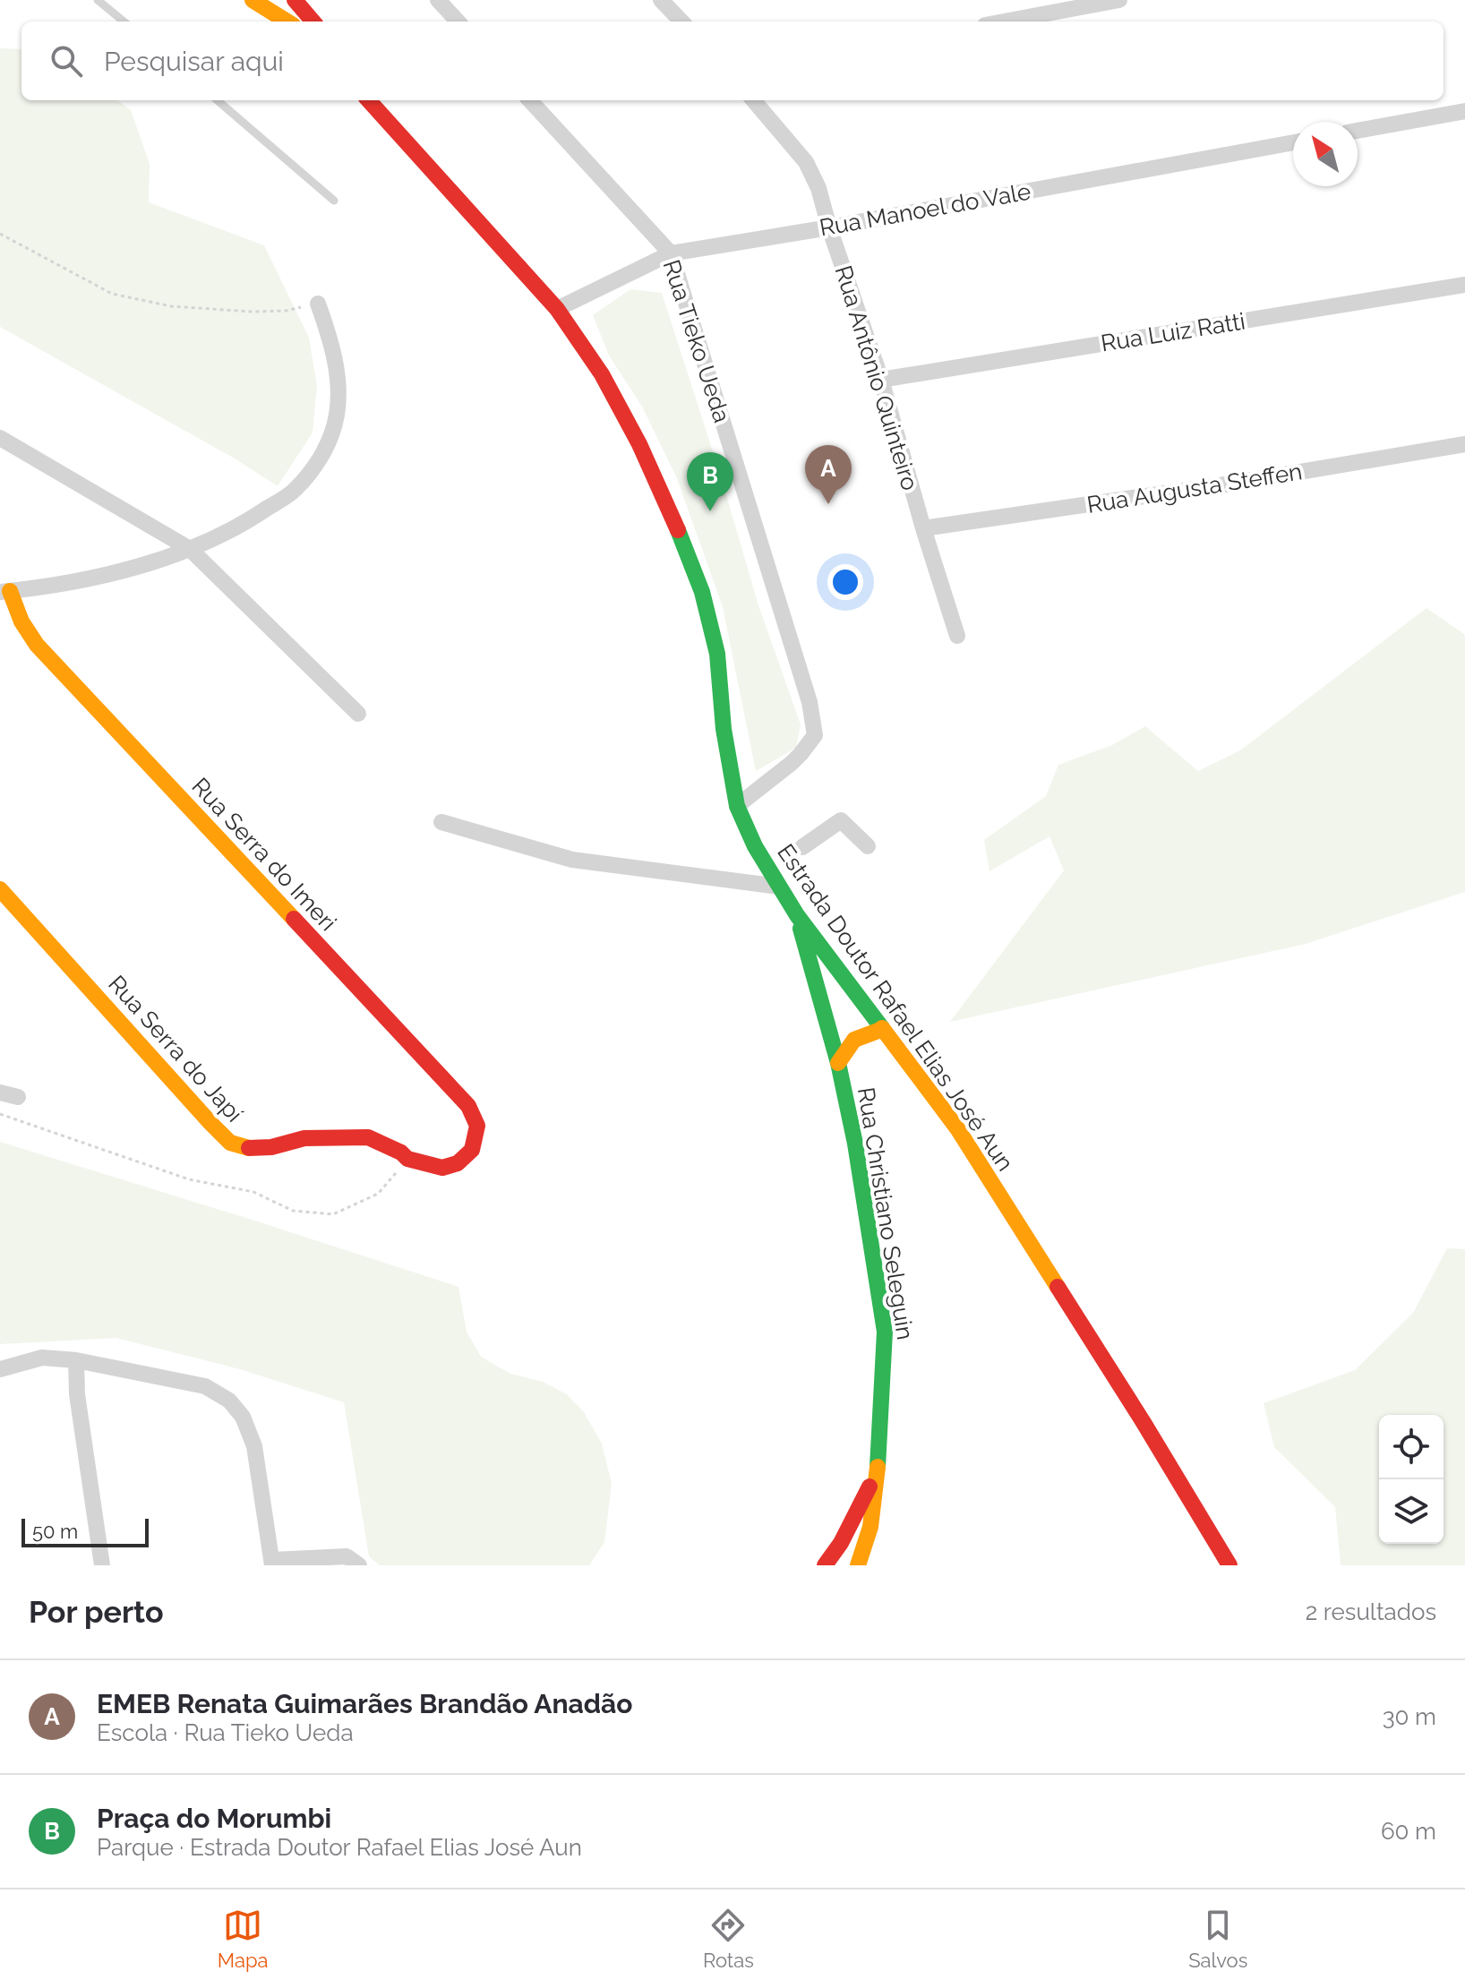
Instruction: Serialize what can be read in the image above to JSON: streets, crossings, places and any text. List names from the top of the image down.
{
  "streets": {
    "main road": [
      "Rua Serra do Imeri",
      "Estrada Doutor Rafael Elias José Aun",
      "Rua Serra do Japí",
      "Rua Christiano Seleguin"
    ],
    "street": [
      "Rua Manoel do Vale",
      "Rua Luiz Ratti",
      "Rua Tieko Ueda",
      "Rua Antônio Quinteiro",
      "Rua Augusta Steffen"
    ]
  },
  "crossings": [
    ["Rua Manoel do Vale", "Rua Tieko Ueda"],
    ["Rua Manoel do Vale", "Rua Antônio Quinteiro"],
    ["Rua Manoel do Vale", "Estrada Doutor Rafael Elias José Aun"],
    ["Rua Luiz Ratti", "Rua Antônio Quinteiro"],
    ["Rua Tieko Ueda", "Estrada Doutor Rafael Elias José Aun"],
    ["Rua Antônio Quinteiro", "Rua Augusta Steffen"],
    ["Rua Serra do Imeri", "Rua Serra do Japí"],
    ["Estrada Doutor Rafael Elias José Aun", "Rua Christiano Seleguin"]
  ],
  "scale_bar": "50 m",
  "north": "top left",
  "page": {
    "search": "Pesquisar aqui",
    "pins": ["A", "B"],
    "scale": "50 m",
    "heading": ["Por perto", "2 resultados"],
    "list": [
      {
        "mark": "A",
        "name": "EMEB Renata Guimarães Brandão Anadão",
        "note": "Escola · Rua Tieko Ueda",
        "value": "30 m"
      },
      {
        "mark": "B",
        "name": "Praça do Morumbi",
        "note": "Parque · Estrada Doutor Rafael Elias José Aun",
        "value": "60 m"
      }
    ],
    "nav": ["Mapa", "Rotas", "Salvos"]
  }
}
